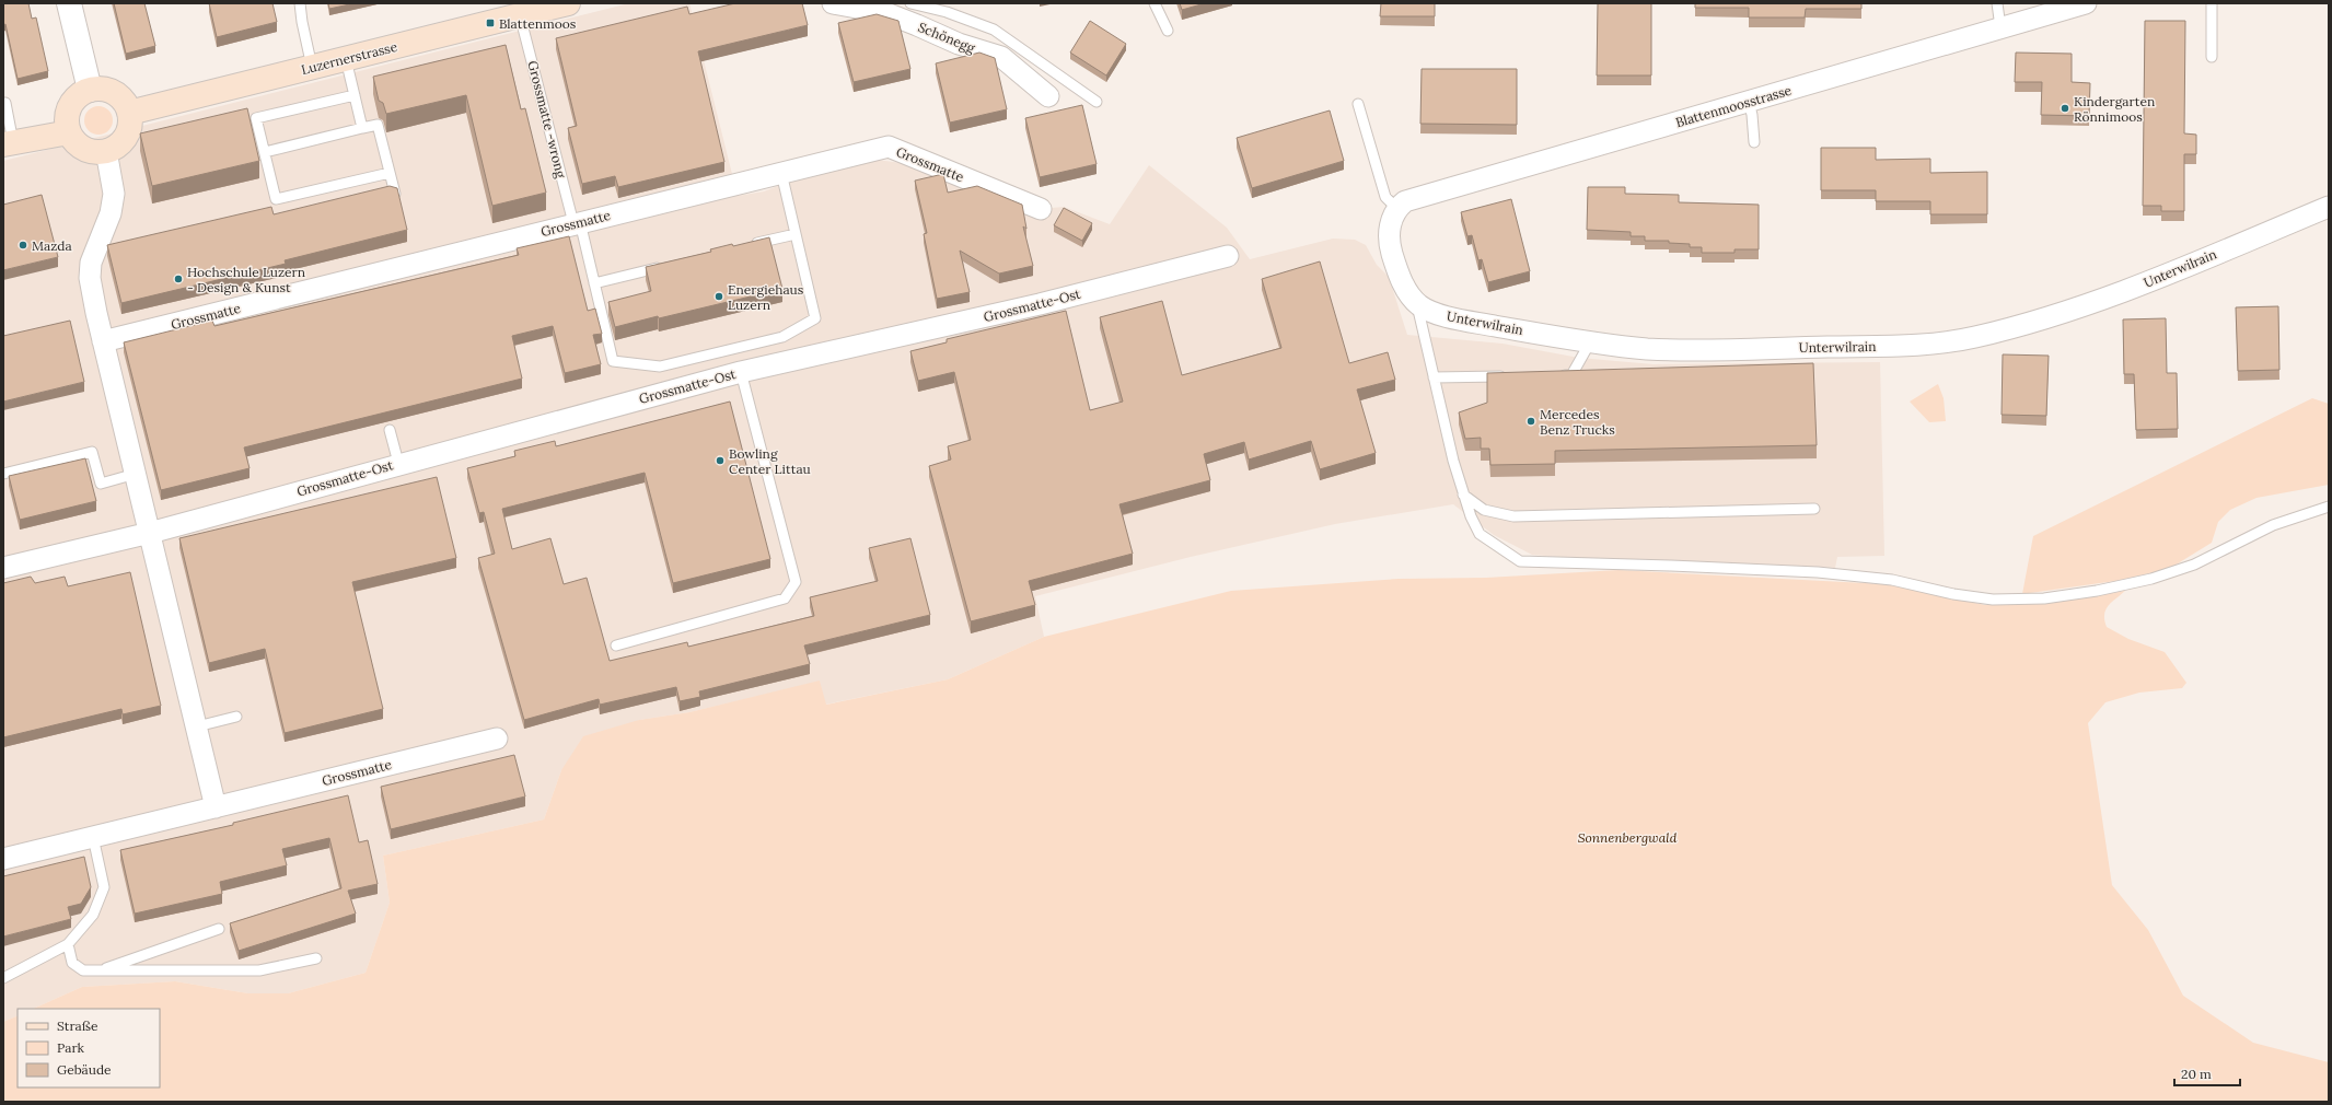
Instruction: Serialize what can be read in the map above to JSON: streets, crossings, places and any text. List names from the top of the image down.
{
  "streets": {
    "main road": ["Luzernerstrasse"],
    "street": [
      "Schönegg",
      "Blattenmoosstrasse",
      "Grossmatte",
      "Unterwilrain",
      "Grossmatte-Ost"
    ],
    "lane": ["Grossmatte -wrong"]
  },
  "crossings": [
    ["Luzernerstrasse", "Grossmatte -wrong"],
    ["Grossmatte -wrong", "Grossmatte"]
  ],
  "parks": ["Sonnenbergwald"],
  "places": {
    "transit": ["Blattenmoos"],
    "other": [
      "Kindergarten Rönnimoos",
      "Mazda",
      "Hochschule Luzern - Design & Kunst",
      "Energiehaus Luzern",
      "Mercedes Benz Trucks",
      "Bowling Center Littau"
    ]
  },
  "legend": ["Straße", "Park", "Gebäude"],
  "scale_bar": "20 m"
}
